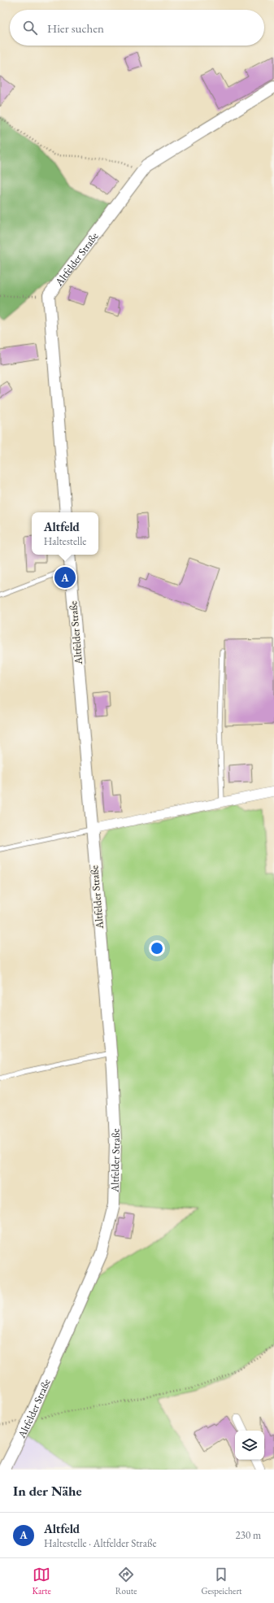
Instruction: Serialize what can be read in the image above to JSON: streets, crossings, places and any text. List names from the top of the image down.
{
  "streets": {
    "street": ["Altfelder Straße"]
  },
  "page": {
    "search": "Hier suchen",
    "popup": ["Altfeld", "Haltestelle"],
    "pins": "A",
    "heading": "In der Nähe",
    "list": [
      {
        "mark": "A",
        "name": "Altfeld",
        "note": "Haltestelle · Altfelder Straße",
        "value": "230 m"
      }
    ],
    "nav": ["Karte", "Route", "Gespeichert"]
  }
}
